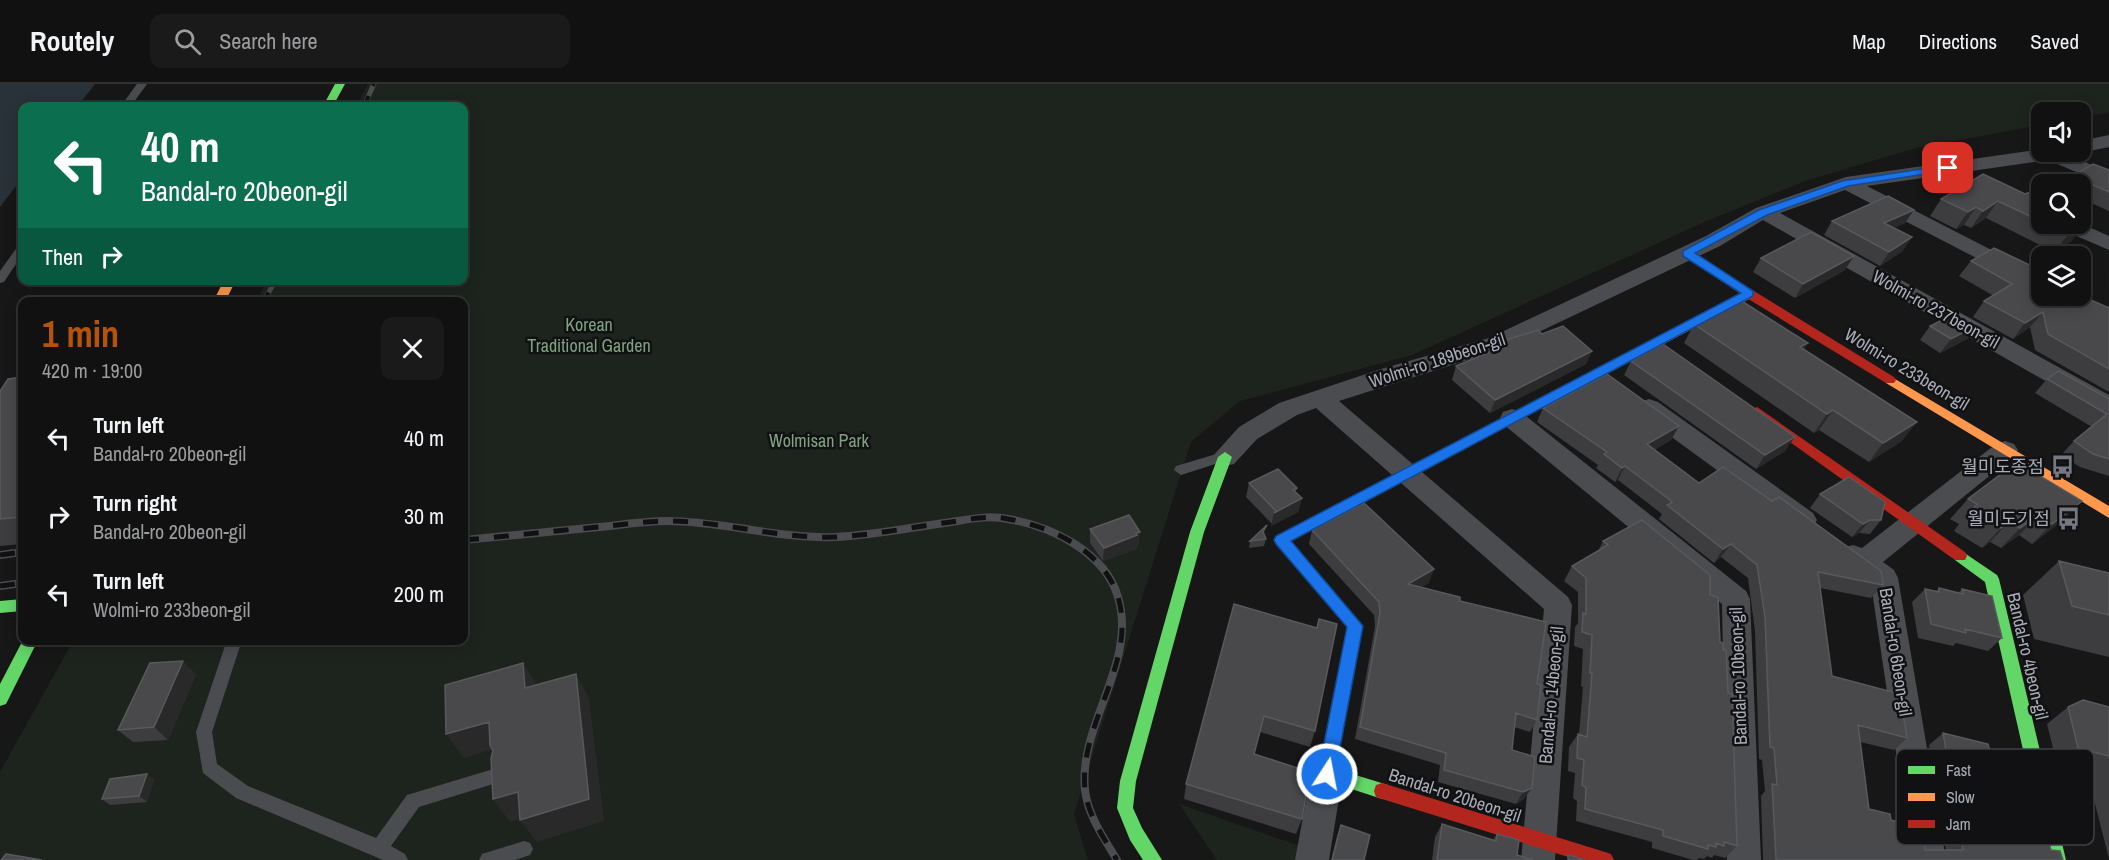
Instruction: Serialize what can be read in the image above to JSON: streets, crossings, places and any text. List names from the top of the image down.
{
  "streets": {
    "street": [
      "Wolmi-ro 237beon-gil",
      "Wolmi-ro 189beon-gil",
      "Wolmi-ro 233beon-gil",
      "Bandal-ro 6beon-gil",
      "Bandal-ro 4beon-gil",
      "Bandal-ro 10beon-gil",
      "Bandal-ro 14beon-gil",
      "Bandal-ro 20beon-gil"
    ]
  },
  "crossings": [
    ["Wolmi-ro 237beon-gil", "Wolmi-ro 189beon-gil"],
    ["Wolmi-ro 189beon-gil", "Wolmi-ro 233beon-gil"],
    ["Bandal-ro 14beon-gil", "Bandal-ro 20beon-gil"]
  ],
  "parks": ["Korean Traditional Garden", "Wolmisan Park"],
  "places": {
    "bus stop": ["월미도종점", "월미도기점"]
  },
  "legend": ["Fast", "Slow", "Jam"],
  "page": {
    "header": "Routely",
    "search": "Search here",
    "nav": ["Map", "Directions", "Saved"],
    "turn": ["40 m", "Bandal-ro 20beon-gil"],
    "then": "Then",
    "heading": ["1 min", "420 m · 19:00"],
    "list": [
      {
        "name": "Turn left",
        "note": "Bandal-ro 20beon-gil",
        "value": "40 m"
      },
      {
        "name": "Turn right",
        "note": "Bandal-ro 20beon-gil",
        "value": "30 m"
      },
      {
        "name": "Turn left",
        "note": "Wolmi-ro 233beon-gil",
        "value": "200 m"
      }
    ]
  }
}
